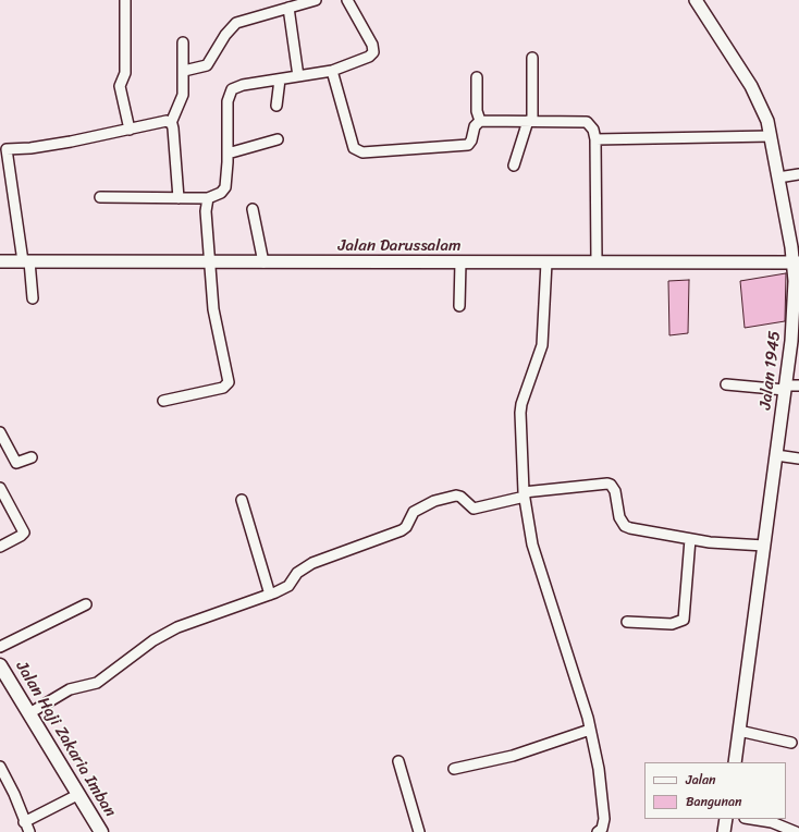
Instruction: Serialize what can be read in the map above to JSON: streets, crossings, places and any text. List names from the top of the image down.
{
  "streets": {
    "main road": ["Jalan Haji Zakaria Imban"],
    "street": ["Jalan Darussalam", "Jalan 1945"]
  },
  "crossings": [
    ["Jalan Darussalam", "Jalan 1945"]
  ],
  "legend": ["Jalan", "Bangunan"]
}
